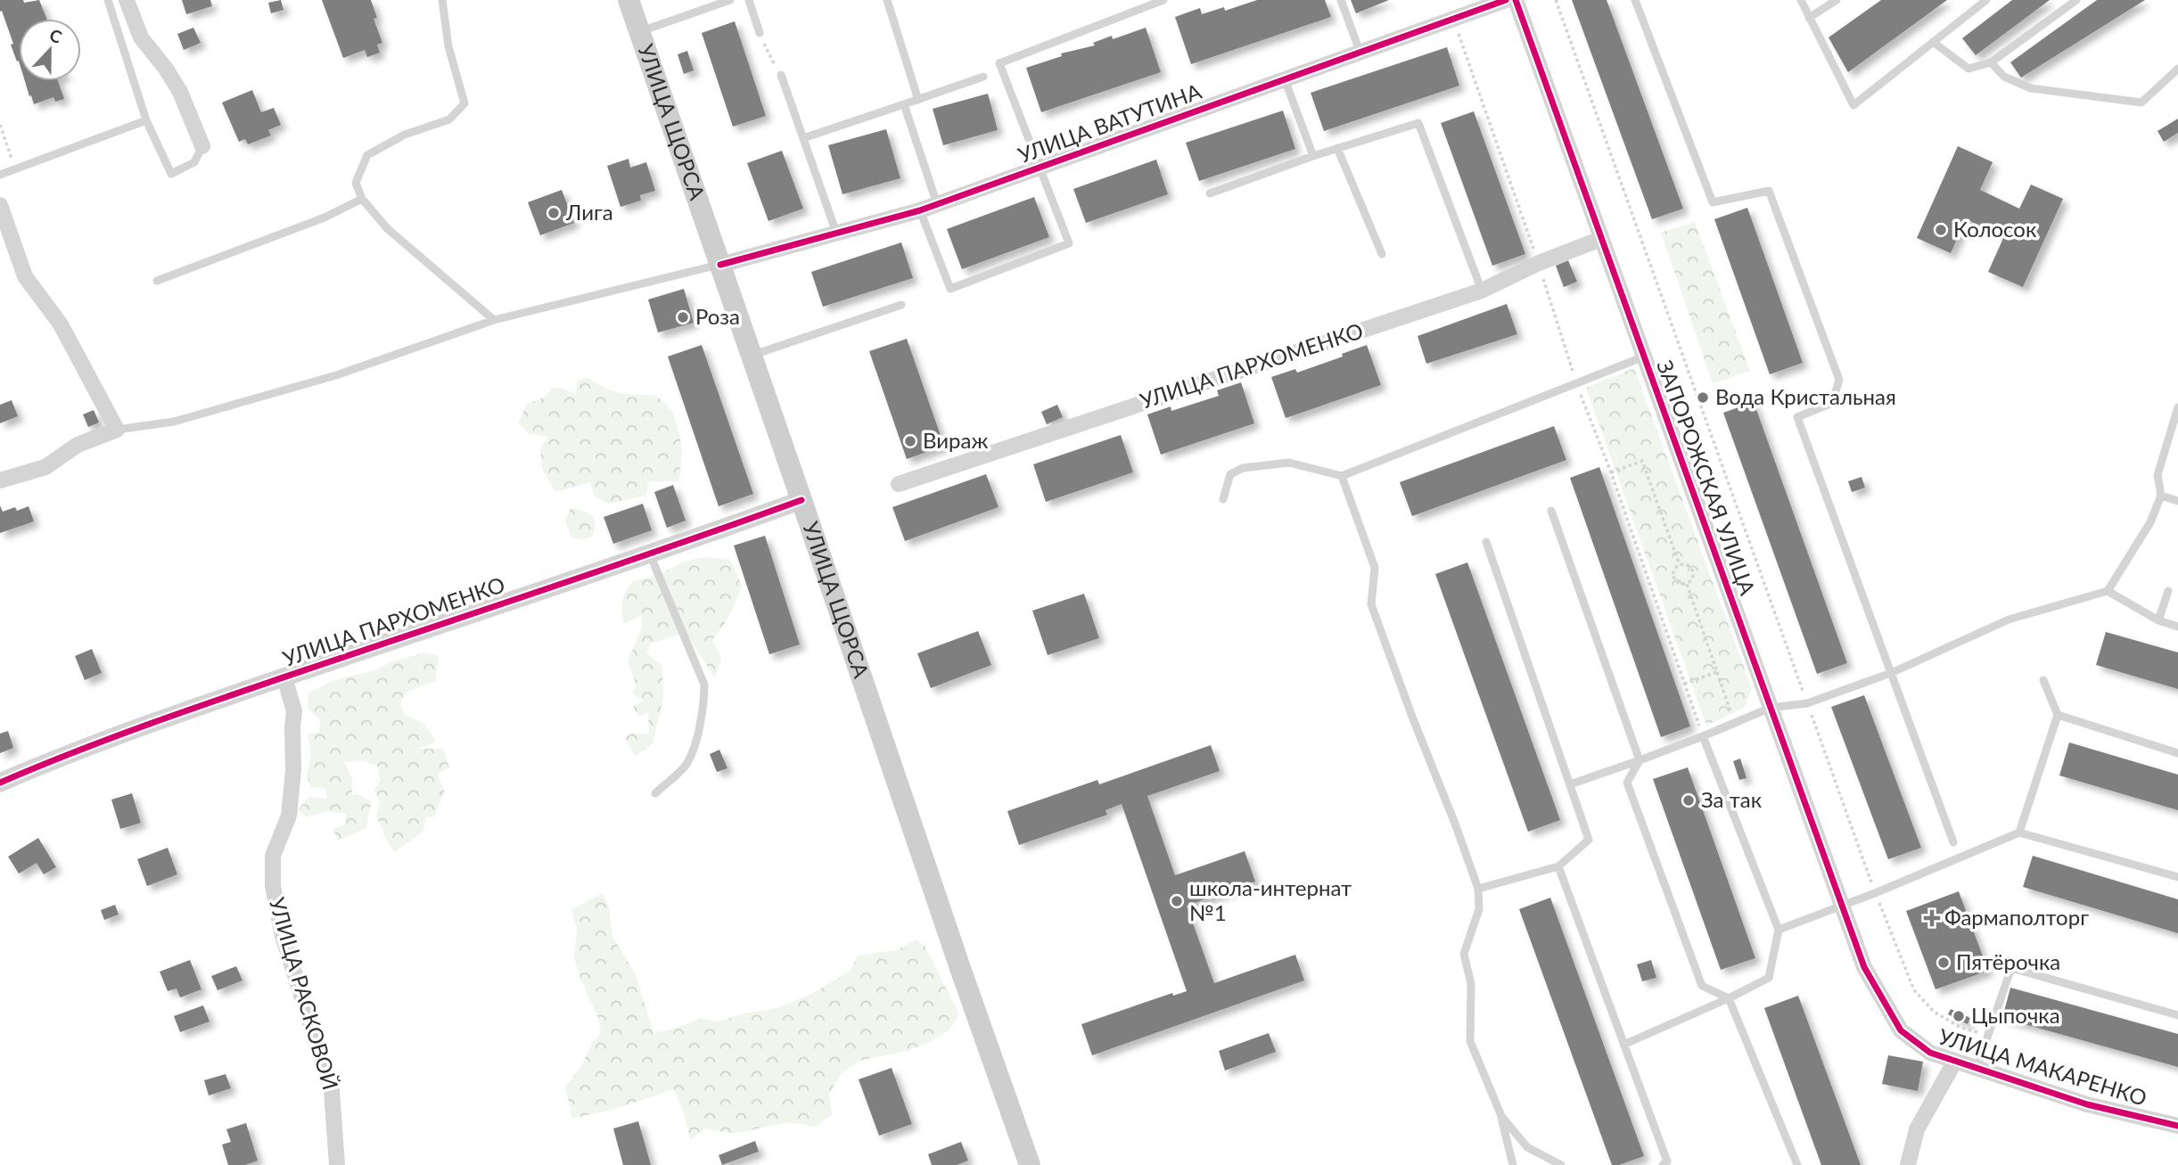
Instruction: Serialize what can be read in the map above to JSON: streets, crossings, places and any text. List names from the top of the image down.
{
  "streets": {
    "main road": ["УЛИЦА ЩОРСА"],
    "street": [
      "УЛИЦА ВАТУТИНА",
      "УЛИЦА ПАРХОМЕНКО",
      "ЗАПОРОЖСКАЯ УЛИЦА",
      "УЛИЦА РАСКОВОЙ",
      "УЛИЦА МАКАРЕНКО"
    ]
  },
  "crossings": [
    ["УЛИЦА ЩОРСА", "УЛИЦА ВАТУТИНА"],
    ["УЛИЦА ЩОРСА", "УЛИЦА ПАРХОМЕНКО"],
    ["УЛИЦА ПАРХОМЕНКО", "ЗАПОРОЖСКАЯ УЛИЦА"],
    ["УЛИЦА ПАРХОМЕНКО", "УЛИЦА РАСКОВОЙ"],
    ["ЗАПОРОЖСКАЯ УЛИЦА", "УЛИЦА МАКАРЕНКО"]
  ],
  "places": {
    "other": [
      "Лига",
      "Колосок",
      "Роза",
      "Вода Кристальная",
      "Вираж",
      "За так",
      "школа-интернат №1",
      "Пятёрочка",
      "Цыпочка"
    ],
    "health": ["Фармаполторг"]
  },
  "north": "top"
}
